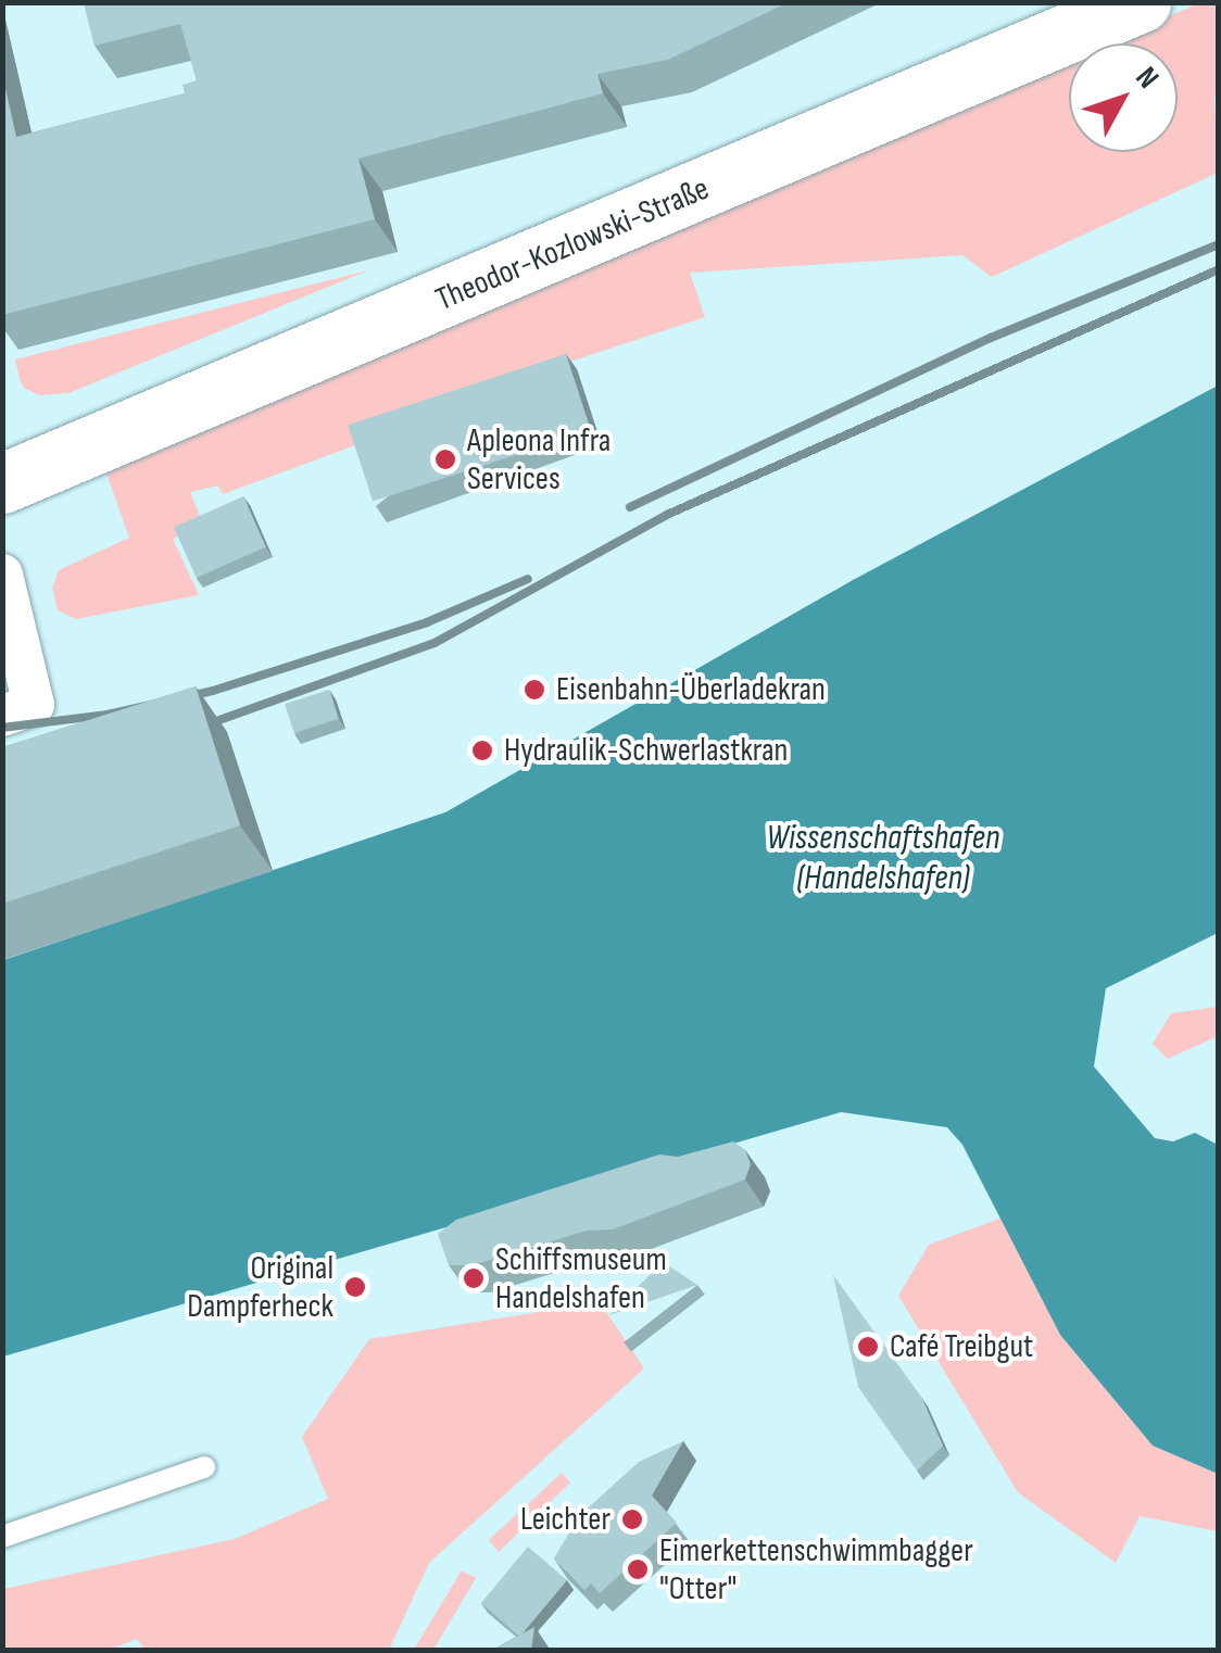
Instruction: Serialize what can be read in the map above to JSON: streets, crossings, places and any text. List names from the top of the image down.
{
  "streets": {
    "main road": ["Theodor-Kozlowski-Straße"]
  },
  "water": ["Wissenschaftshafen (Handelshafen)"],
  "places": [
    "Apleona Infra Services",
    "Eisenbahn-Überladekran",
    "Hydraulik-Schwerlastkran",
    "Schiffsmuseum Handelshafen",
    "Original Dampferheck",
    "Café Treibgut",
    "Leichter",
    "Eimerkettenschwimmbagger \"Otter\""
  ],
  "north": "top right"
}
